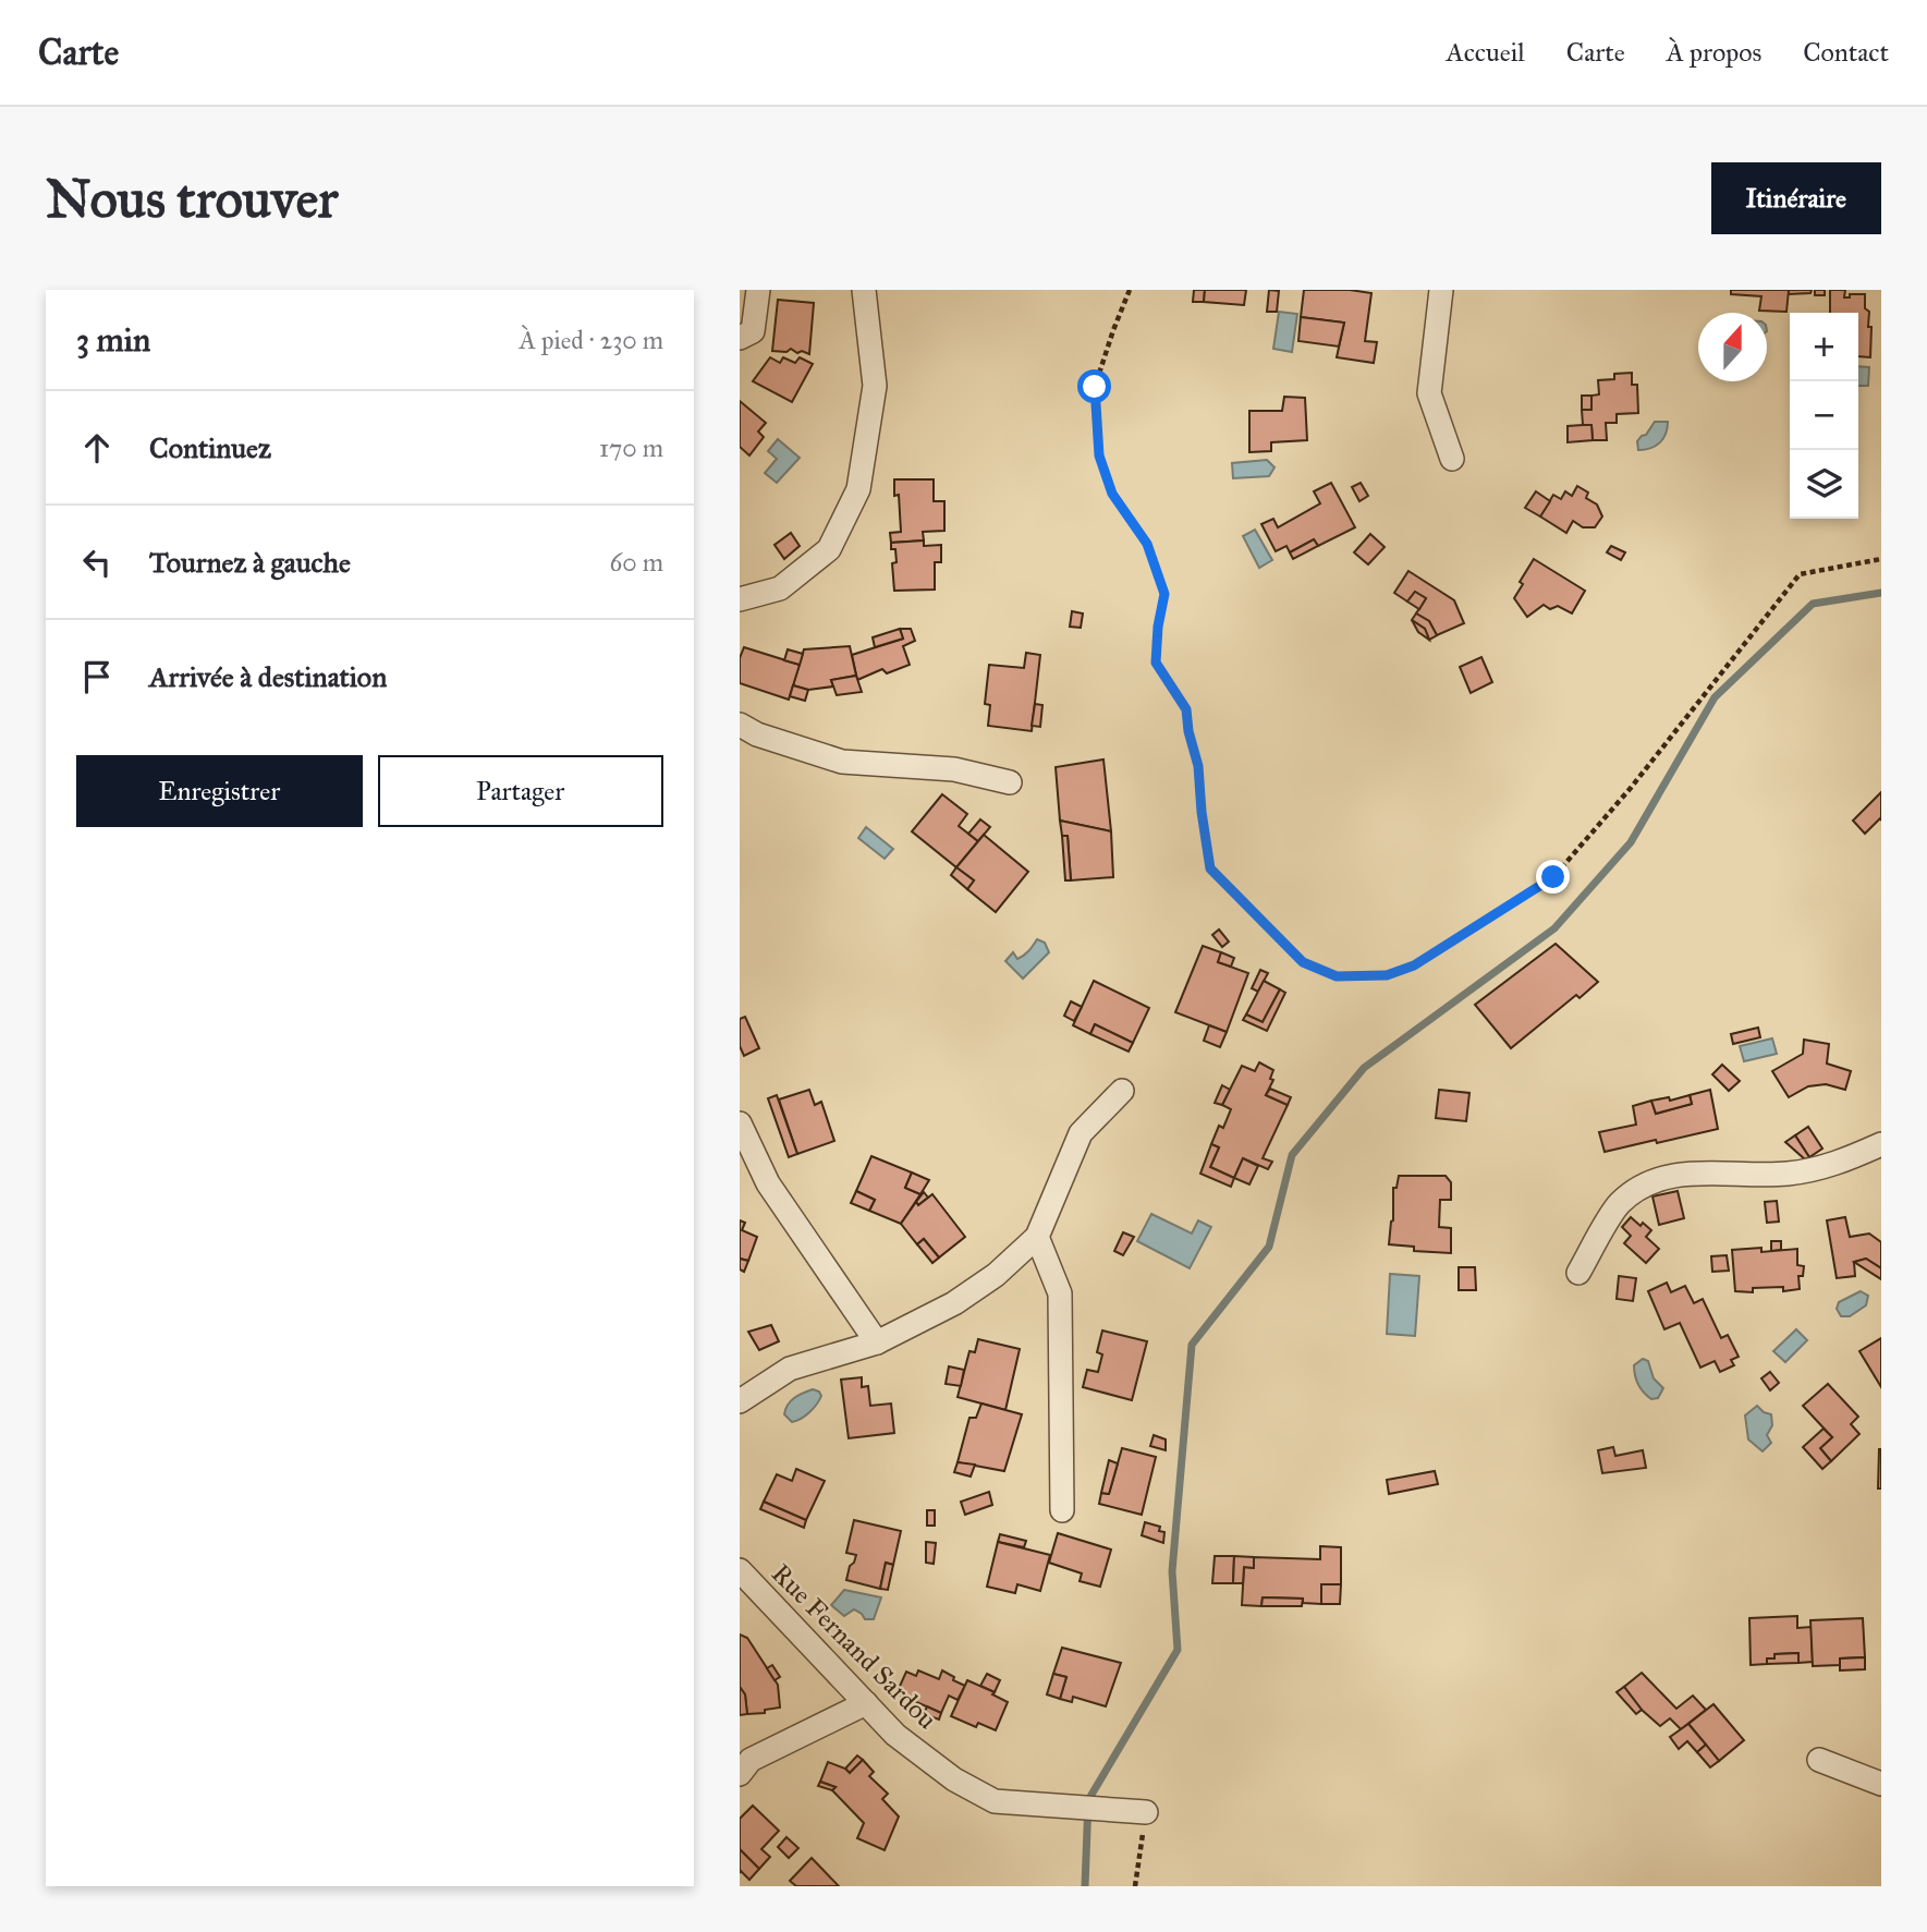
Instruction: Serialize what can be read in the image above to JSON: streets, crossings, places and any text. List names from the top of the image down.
{
  "streets": {
    "street": ["Rue Fernand Sardou"]
  },
  "north": "top",
  "page": {
    "header": "Carte",
    "nav": [
      "Accueil",
      "Carte",
      "À propos",
      "Contact"
    ],
    "buttons": [
      "Itinéraire",
      ["Enregistrer", "Partager"]
    ],
    "title": "Nous trouver",
    "heading": ["3 min", "À pied · 230 m"],
    "map_buttons": ["+", "−"],
    "list": [
      ["Continuez", "170 m"],
      ["Tournez à gauche", "60 m"],
      "Arrivée à destination"
    ]
  }
}
